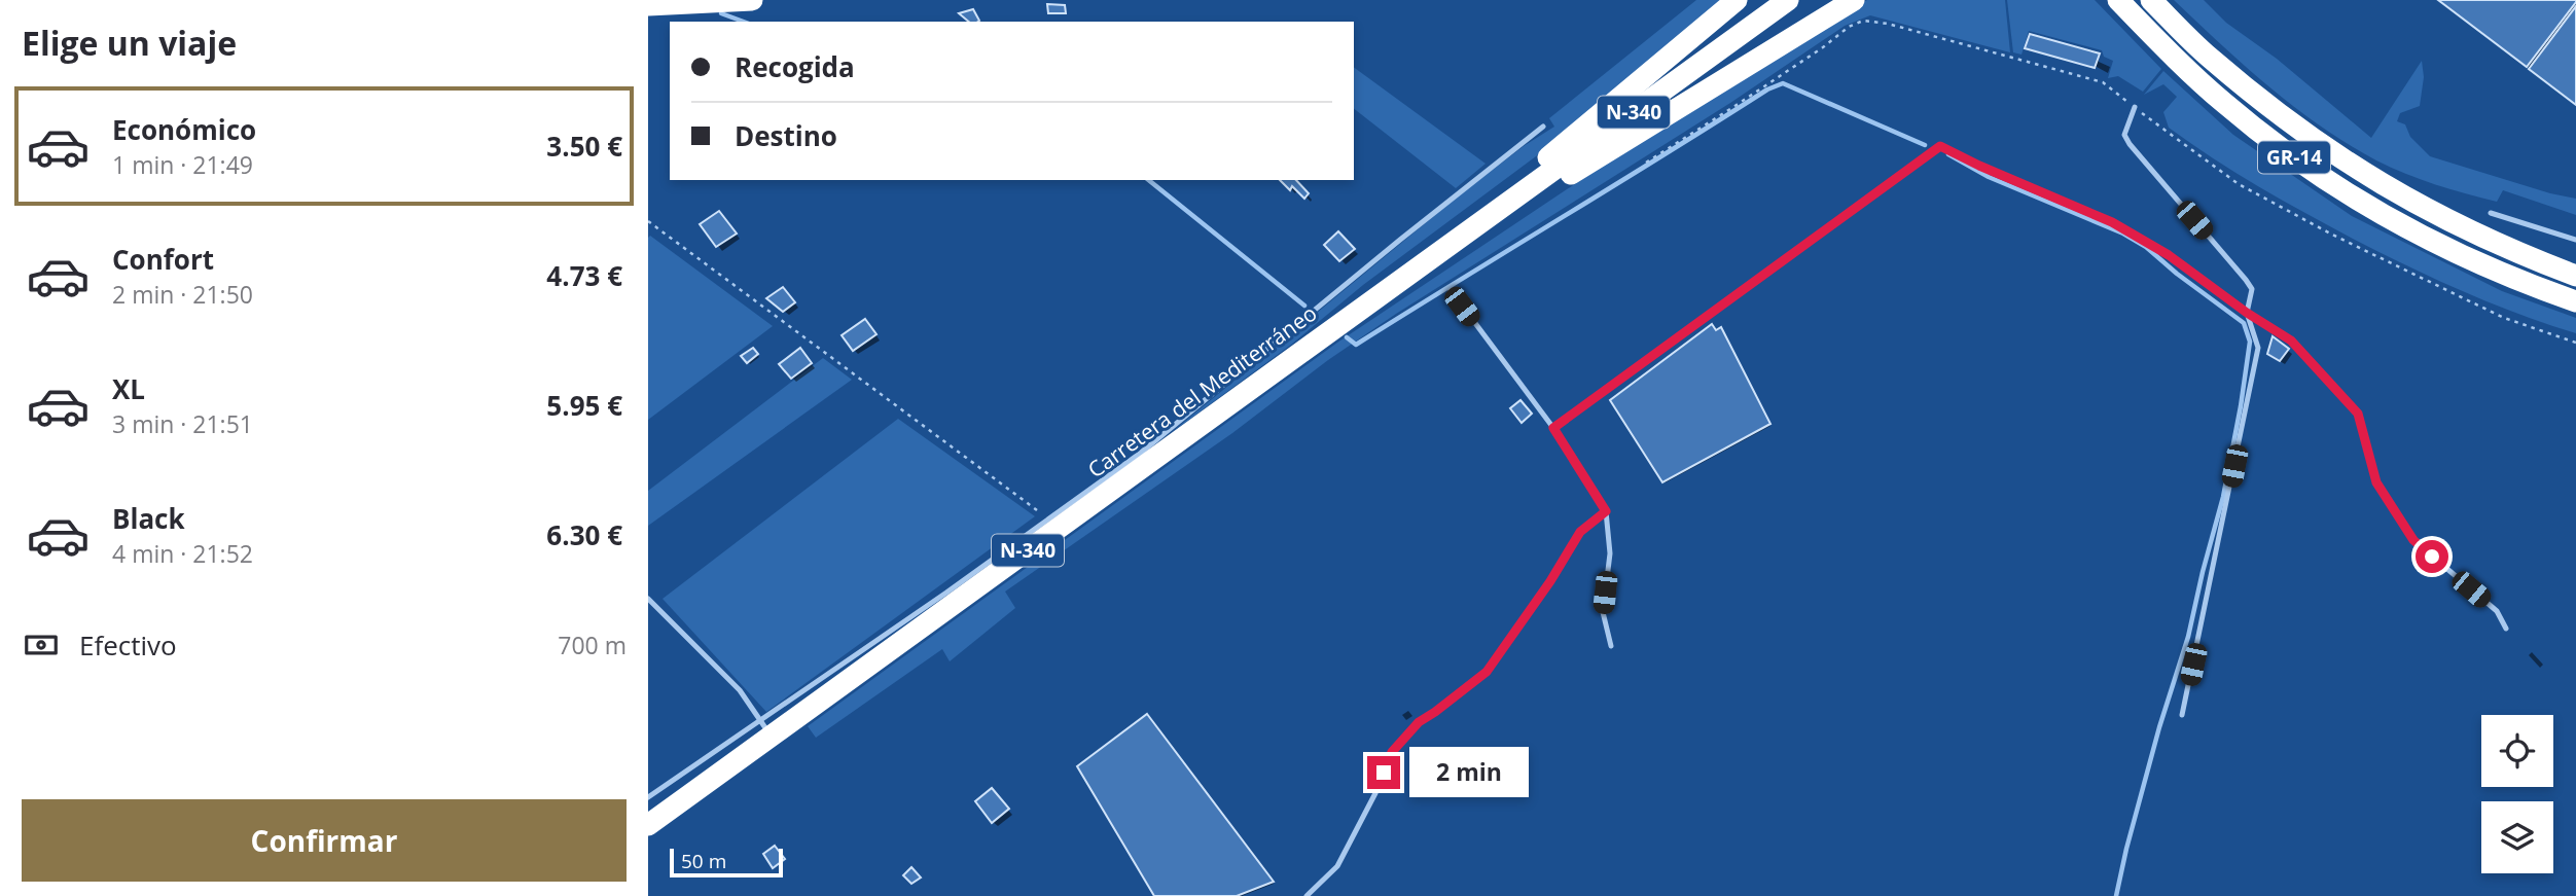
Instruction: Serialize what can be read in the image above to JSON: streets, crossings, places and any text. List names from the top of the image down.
{
  "streets": {
    "highway": ["N-340", "GR-14", "Carretera del Mediterráneo"]
  },
  "scale_bar": "50 m",
  "page": {
    "heading": "Elige un viaje",
    "banner": ["Recogida", "Destino"],
    "list": [
      {
        "name": "Económico",
        "note": "1 min · 21:49",
        "value": "3.50 €"
      },
      {
        "name": "Confort",
        "note": "2 min · 21:50",
        "value": "4.73 €"
      },
      {
        "name": "XL",
        "note": "3 min · 21:51",
        "value": "5.95 €"
      },
      {
        "name": "Black",
        "note": "4 min · 21:52",
        "value": "6.30 €"
      }
    ],
    "pay": ["Efectivo", "700 m"],
    "bubble": "2 min",
    "buttons": "Confirmar",
    "scale": "50 m"
  }
}
